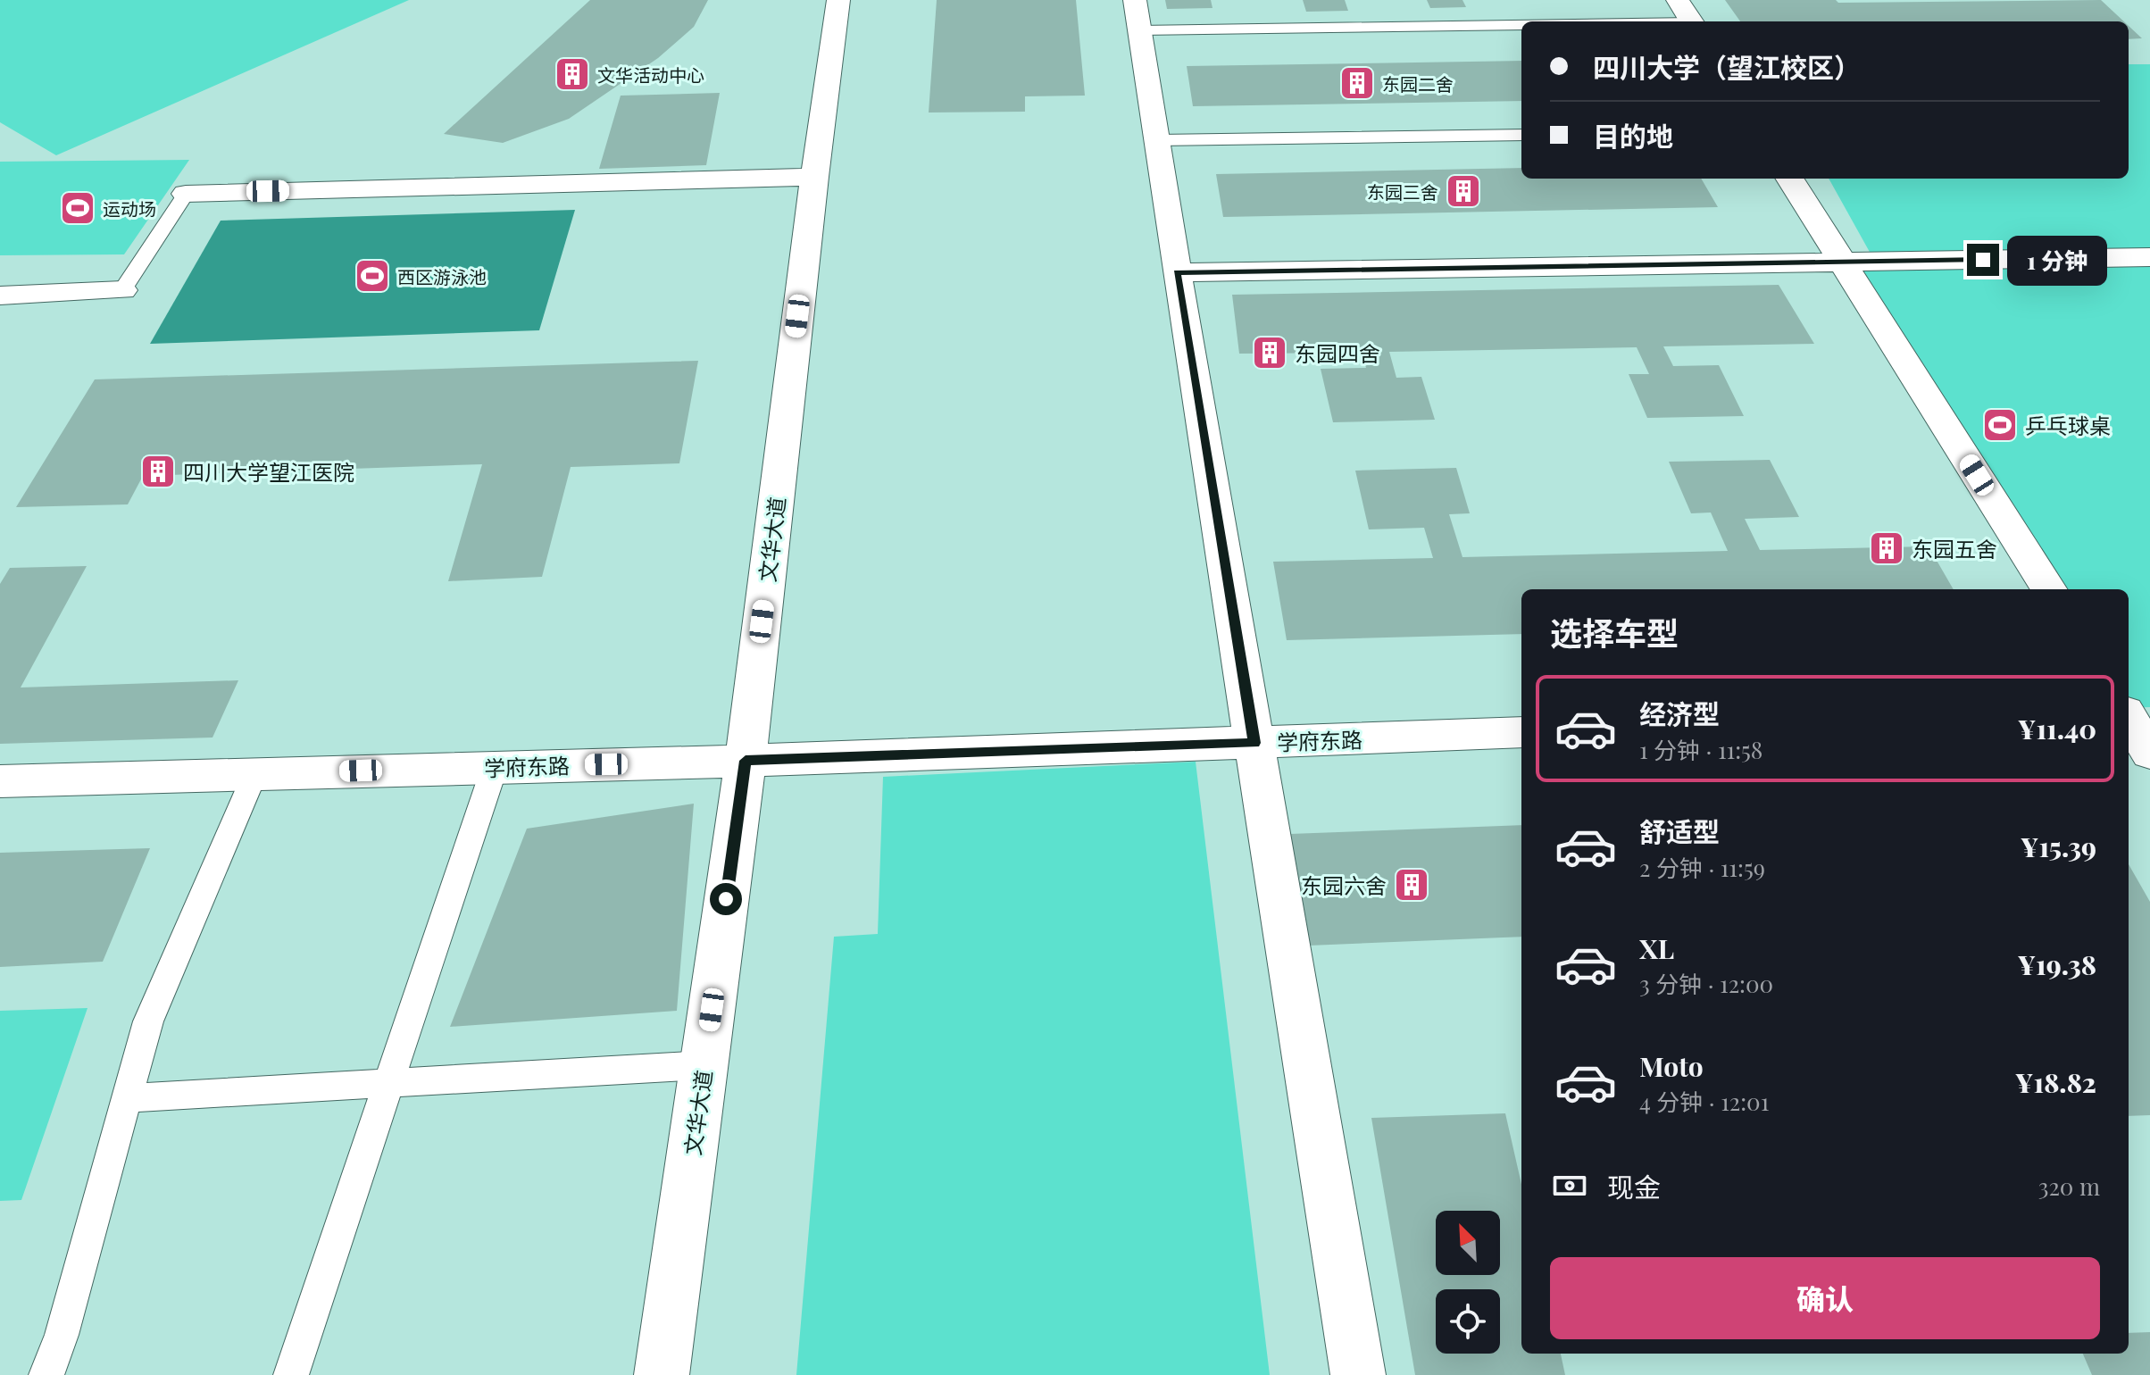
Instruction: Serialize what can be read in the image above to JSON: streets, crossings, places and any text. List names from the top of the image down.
{
  "streets": {
    "street": ["文华大道", "学府东路"]
  },
  "crossings": [
    ["文华大道", "学府东路"]
  ],
  "places": {
    "building": [
      "文华活动中心",
      "东园二舍",
      "东园三舍",
      "东园四舍",
      "四川大学望江医院",
      "东园五舍",
      "东园六舍"
    ],
    "sports": ["运动场", "西区游泳池", "乒乓球桌"]
  },
  "north": "top left",
  "page": {
    "banner": ["四川大学（望江校区）", "目的地"],
    "bubble": "1 分钟",
    "heading": "选择车型",
    "list": [
      {
        "name": "经济型",
        "note": "1 分钟 · 11:58",
        "value": "¥11.40"
      },
      {
        "name": "舒适型",
        "note": "2 分钟 · 11:59",
        "value": "¥15.39"
      },
      {
        "name": "XL",
        "note": "3 分钟 · 12:00",
        "value": "¥19.38"
      },
      {
        "name": "Moto",
        "note": "4 分钟 · 12:01",
        "value": "¥18.82"
      }
    ],
    "pay": ["现金", "320 m"],
    "buttons": "确认"
  }
}
